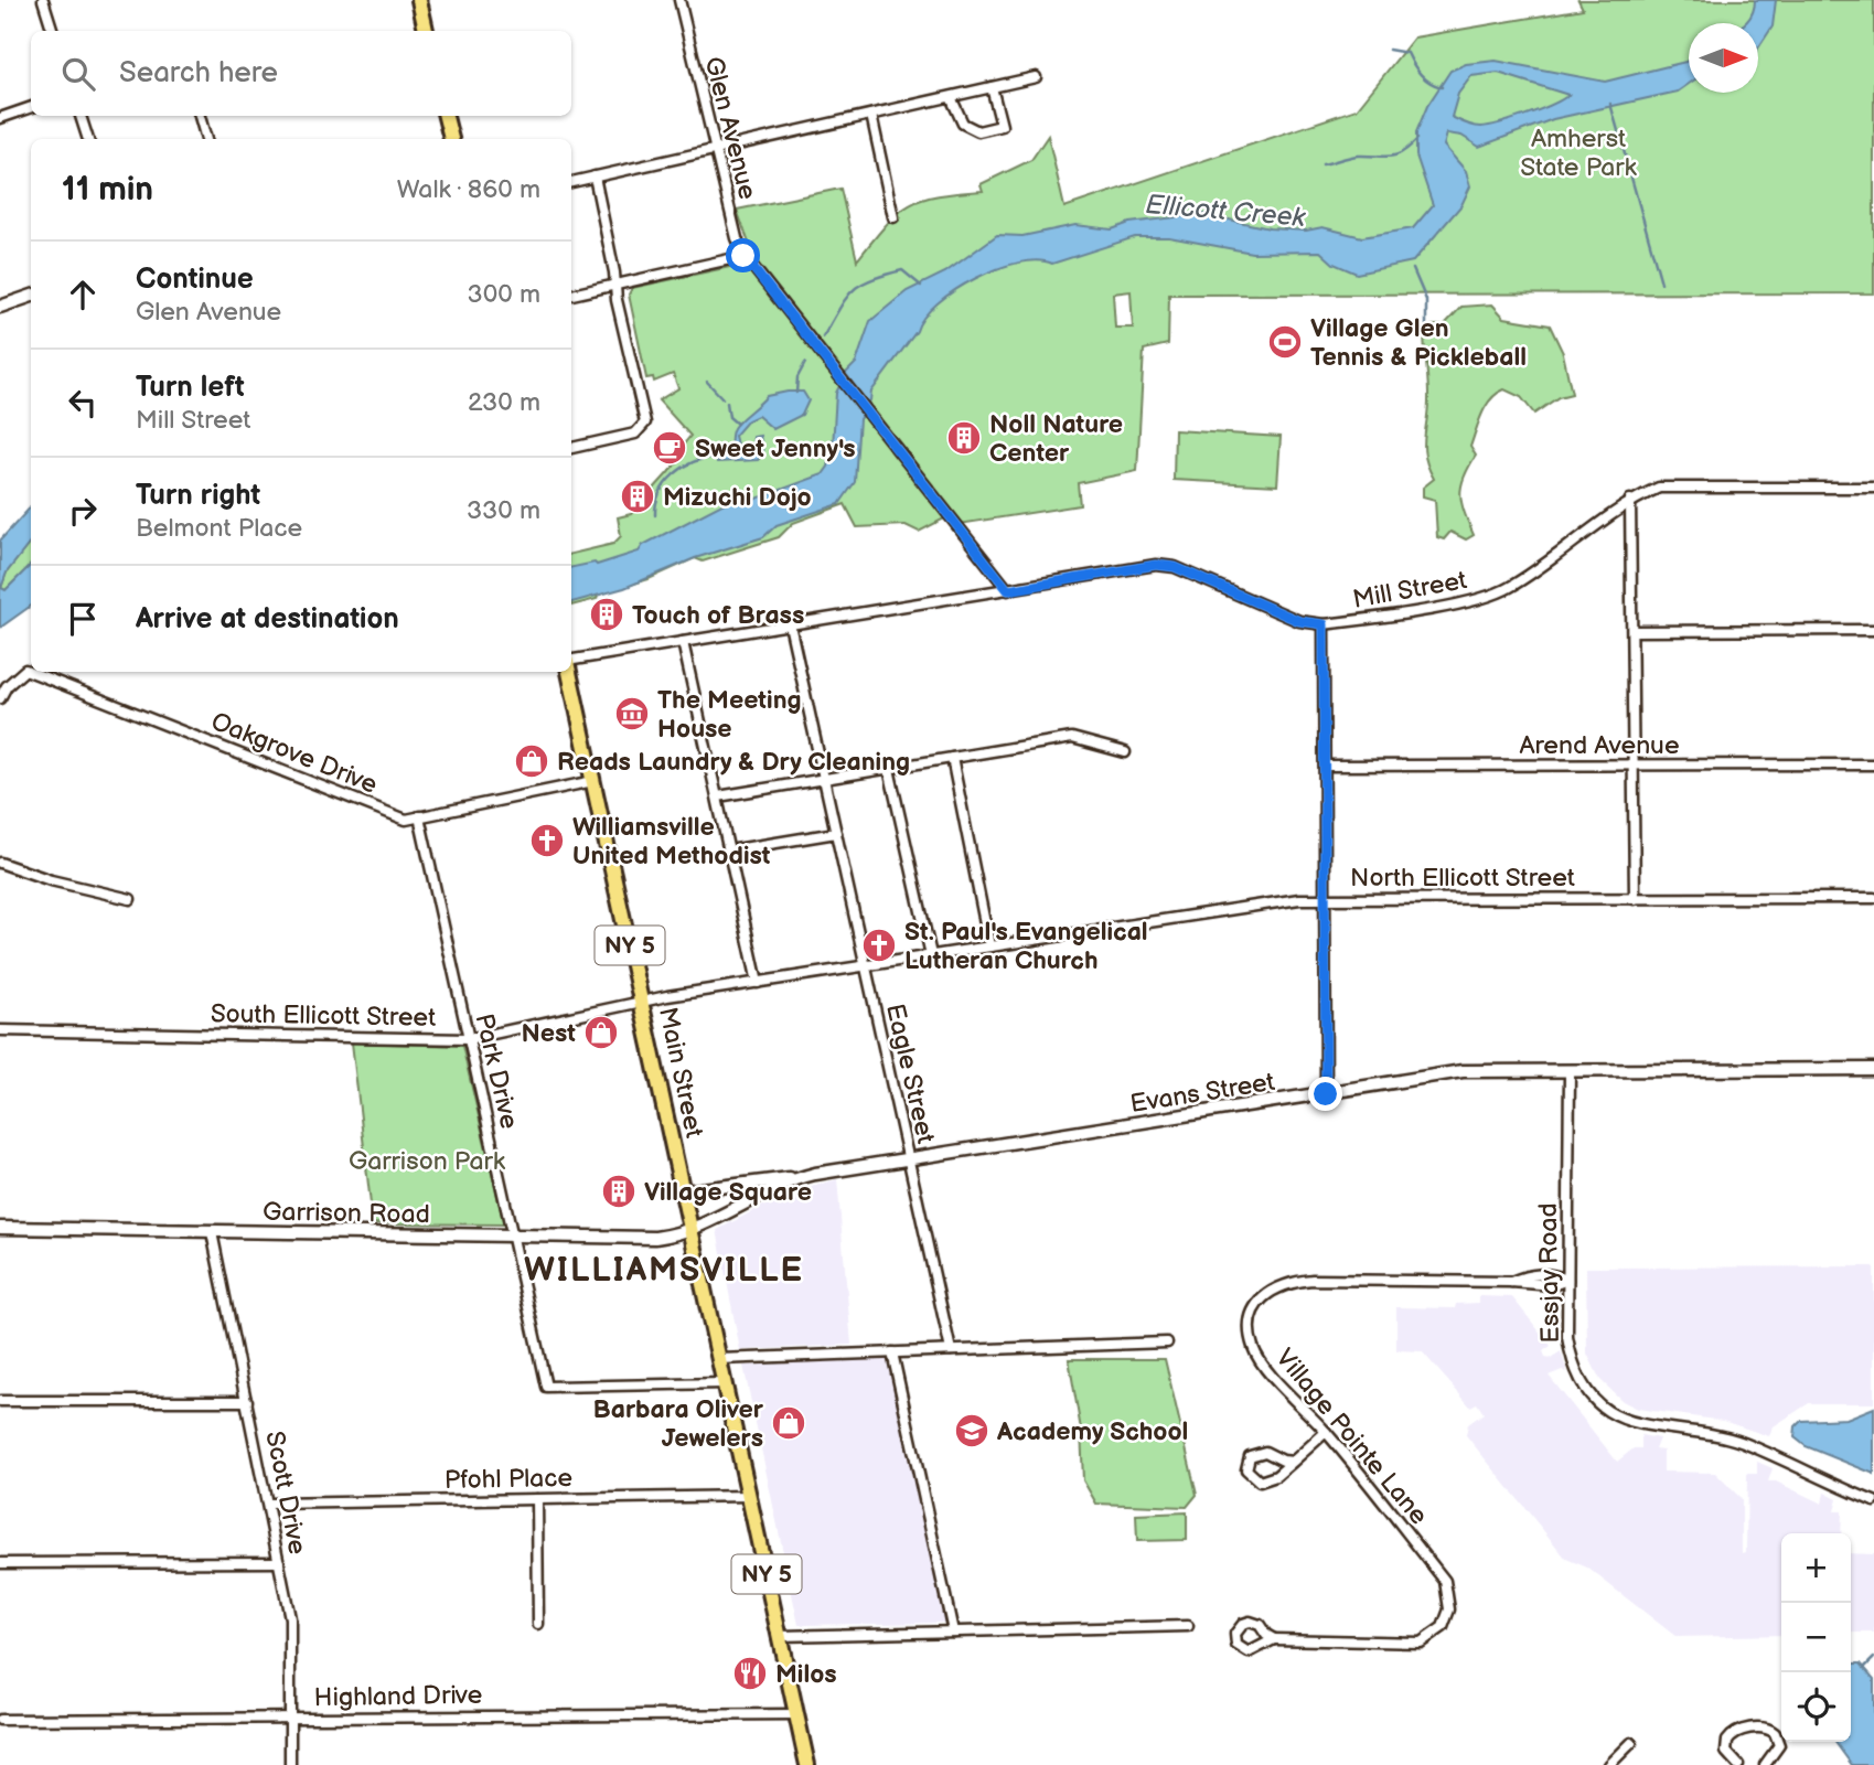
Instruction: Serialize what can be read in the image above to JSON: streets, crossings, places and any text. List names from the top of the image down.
{
  "streets": {
    "main road": ["NY 5", "Main Street"],
    "street": [
      "Glen Avenue",
      "Mill Street",
      "Arend Avenue",
      "Oakgrove Drive",
      "North Ellicott Street",
      "South Ellicott Street",
      "Park Drive",
      "Eagle Street",
      "Evans Street",
      "Garrison Road",
      "Essjay Road",
      "Village Pointe Lane",
      "Pfohl Place",
      "Scott Drive",
      "Highland Drive"
    ]
  },
  "crossings": [
    ["Glen Avenue", "Mill Street"],
    ["Mill Street", "Eagle Street"],
    ["Oakgrove Drive", "Park Drive"],
    ["Oakgrove Drive", "Main Street"],
    ["North Ellicott Street", "South Ellicott Street"],
    ["North Ellicott Street", "Main Street"],
    ["North Ellicott Street", "Eagle Street"],
    ["South Ellicott Street", "Park Drive"],
    ["South Ellicott Street", "Main Street"],
    ["Park Drive", "Main Street"],
    ["Park Drive", "Garrison Road"],
    ["Main Street", "Evans Street"],
    ["Main Street", "Garrison Road"],
    ["Main Street", "Pfohl Place"],
    ["Main Street", "Highland Drive"],
    ["Eagle Street", "Evans Street"],
    ["Evans Street", "Garrison Road"],
    ["Evans Street", "Essjay Road"],
    ["Garrison Road", "Scott Drive"],
    ["Essjay Road", "Village Pointe Lane"],
    ["Pfohl Place", "Scott Drive"],
    ["Scott Drive", "Highland Drive"]
  ],
  "districts": ["WILLIAMSVILLE"],
  "water": ["Ellicott Creek"],
  "parks": ["Amherst State Park", "Garrison Park"],
  "places": {
    "sports": ["Village Glen Tennis & Pickleball"],
    "building": [
      "Noll Nature Center",
      "Mizuchi Dojo",
      "Touch of Brass",
      "Village Square"
    ],
    "cafe": ["Sweet Jenny's"],
    "museum": ["The Meeting House"],
    "shop": ["Reads Laundry & Dry Cleaning", "Nest", "Barbara Oliver Jewelers"],
    "church": ["Williamsville United Methodist", "St. Paul's Evangelical Lutheran Church"],
    "school or university": ["Academy School"],
    "restaurant": ["Milos"]
  },
  "north": "right",
  "page": {
    "search": "Search here",
    "heading": ["11 min", "Walk · 860 m"],
    "list": [
      ["Continue", "Glen Avenue", "300 m"],
      ["Turn left", "Mill Street", "230 m"],
      ["Turn right", "Belmont Place", "330 m"],
      "Arrive at destination"
    ],
    "map_buttons": ["+", "−"]
  }
}
